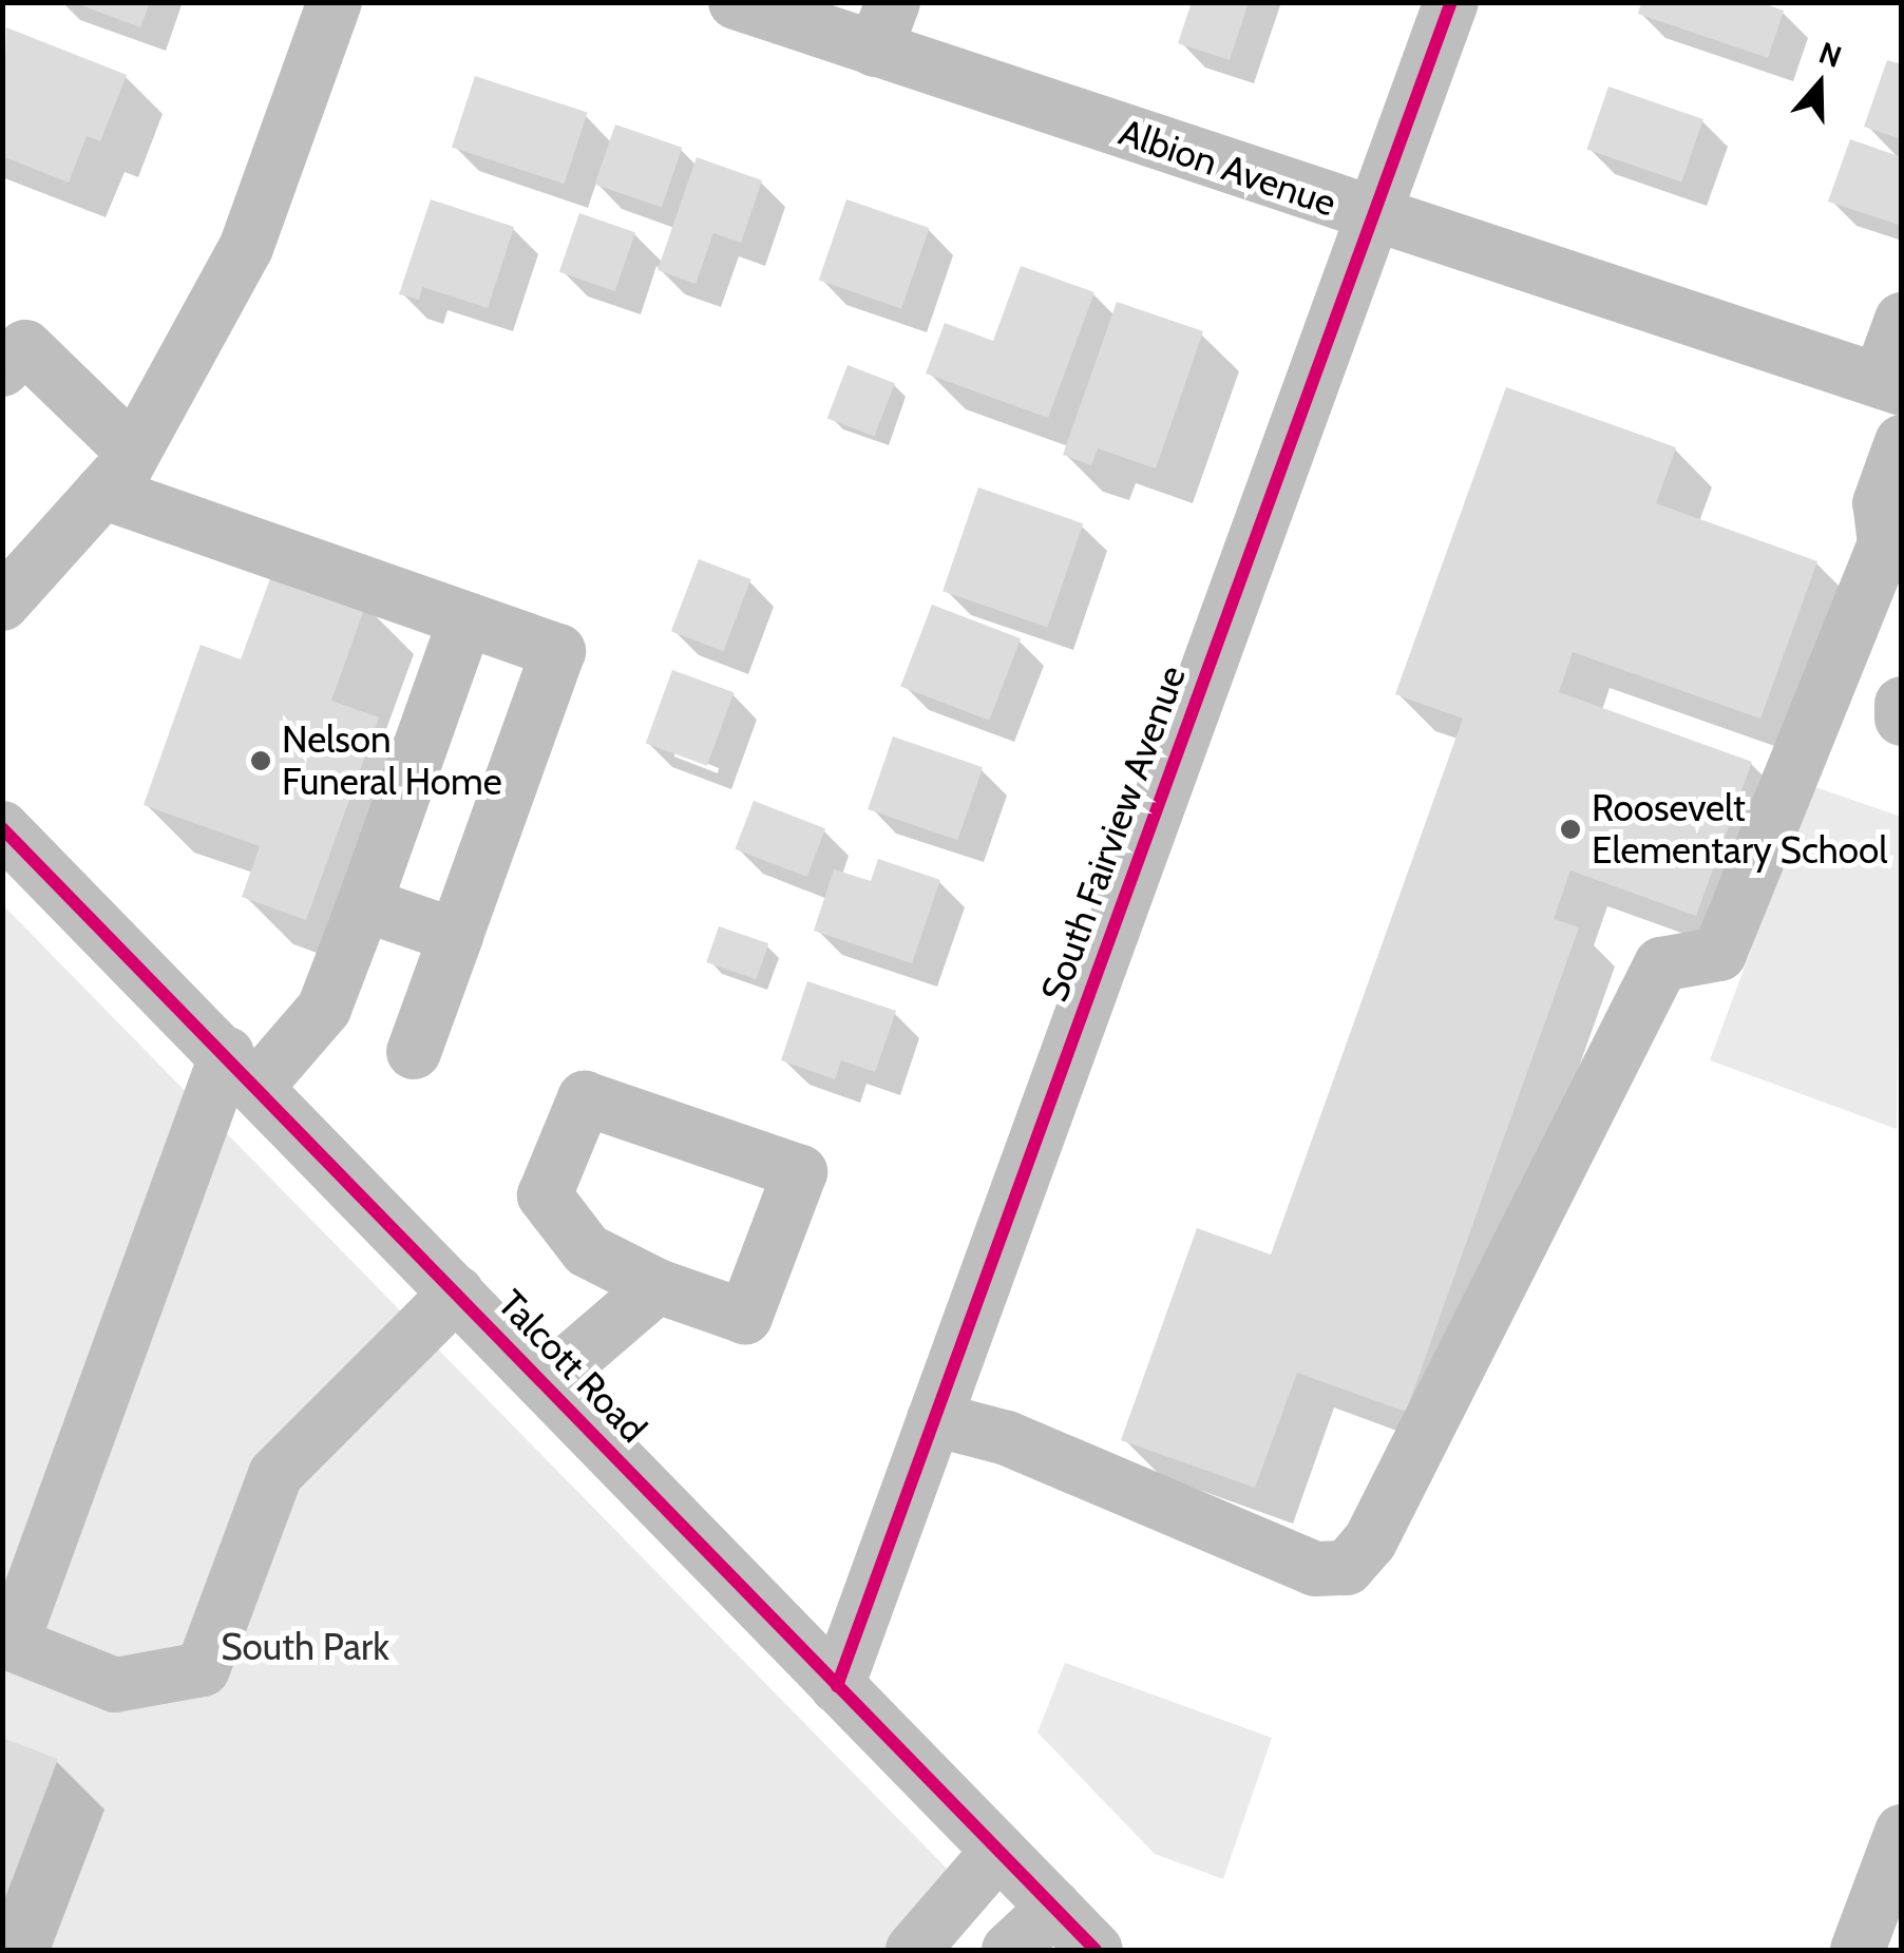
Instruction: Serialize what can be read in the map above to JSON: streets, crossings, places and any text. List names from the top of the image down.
{
  "streets": {
    "street": ["Albion Avenue", "South Fairview Avenue", "Talcott Road"]
  },
  "crossings": [
    ["Albion Avenue", "South Fairview Avenue"],
    ["South Fairview Avenue", "Talcott Road"]
  ],
  "parks": ["South Park"],
  "places": ["Nelson Funeral Home", "Roosevelt Elementary School"],
  "north": "top"
}
